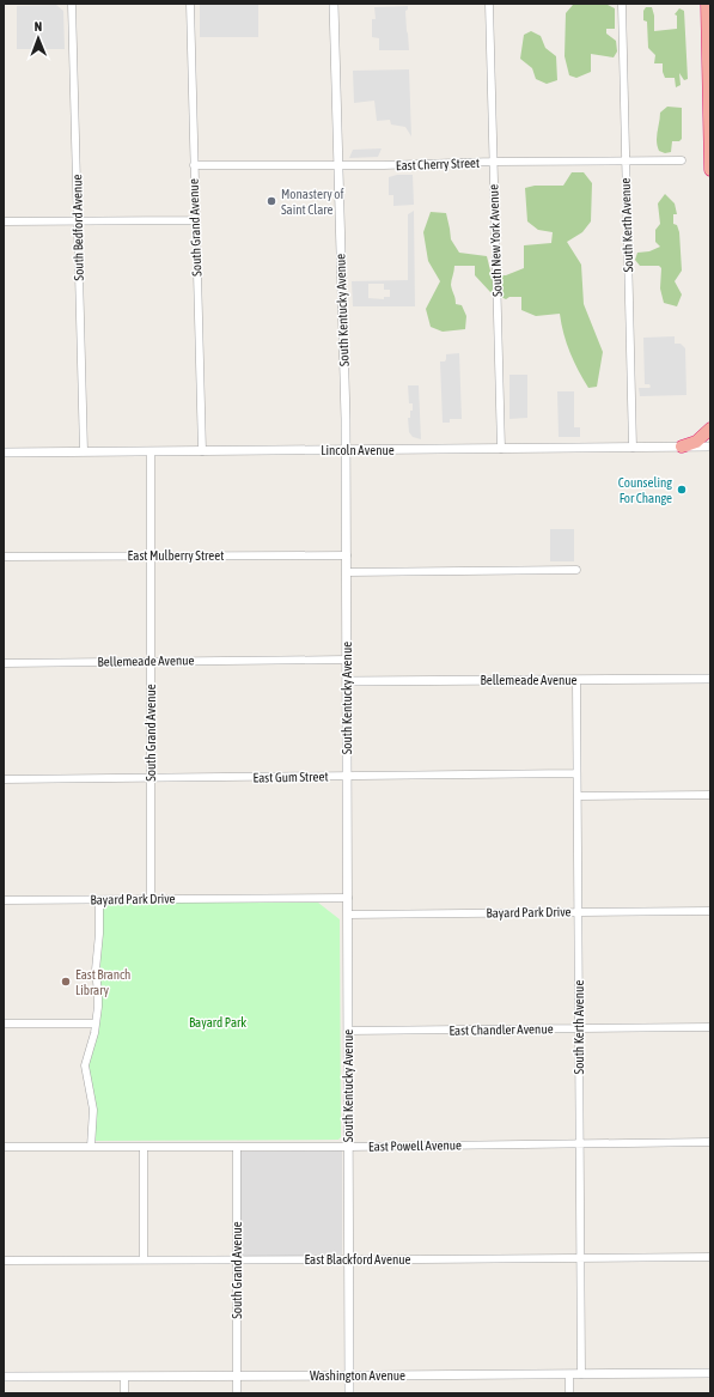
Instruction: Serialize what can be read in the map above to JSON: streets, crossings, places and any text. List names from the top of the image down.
{
  "streets": {
    "street": [
      "East Cherry Street",
      "South Kerth Avenue",
      "South Bedford Avenue",
      "South Grand Avenue",
      "South New York Avenue",
      "South Kentucky Avenue",
      "Lincoln Avenue",
      "East Mulberry Street",
      "Bellemeade Avenue",
      "East Gum Street",
      "Bayard Park Drive",
      "East Chandler Avenue",
      "East Powell Avenue",
      "East Blackford Avenue",
      "Washington Avenue"
    ]
  },
  "crossings": [
    ["East Cherry Street", "South Kerth Avenue"],
    ["East Cherry Street", "South Grand Avenue"],
    ["East Cherry Street", "South New York Avenue"],
    ["East Cherry Street", "South Kentucky Avenue"],
    ["South Kerth Avenue", "Lincoln Avenue"],
    ["South Kerth Avenue", "Bellemeade Avenue"],
    ["South Kerth Avenue", "East Gum Street"],
    ["South Kerth Avenue", "Bayard Park Drive"],
    ["South Kerth Avenue", "East Chandler Avenue"],
    ["South Kerth Avenue", "East Powell Avenue"],
    ["South Kerth Avenue", "East Blackford Avenue"],
    ["South Kerth Avenue", "Washington Avenue"],
    ["South Bedford Avenue", "Lincoln Avenue"],
    ["South Grand Avenue", "Lincoln Avenue"],
    ["South Grand Avenue", "East Mulberry Street"],
    ["South Grand Avenue", "Bellemeade Avenue"],
    ["South Grand Avenue", "East Gum Street"],
    ["South Grand Avenue", "Bayard Park Drive"],
    ["South Grand Avenue", "East Powell Avenue"],
    ["South Grand Avenue", "East Blackford Avenue"],
    ["South Grand Avenue", "Washington Avenue"],
    ["South New York Avenue", "Lincoln Avenue"],
    ["South Kentucky Avenue", "Lincoln Avenue"],
    ["South Kentucky Avenue", "East Mulberry Street"],
    ["South Kentucky Avenue", "Bellemeade Avenue"],
    ["South Kentucky Avenue", "East Gum Street"],
    ["South Kentucky Avenue", "Bayard Park Drive"],
    ["South Kentucky Avenue", "East Chandler Avenue"],
    ["South Kentucky Avenue", "East Powell Avenue"],
    ["South Kentucky Avenue", "East Blackford Avenue"],
    ["South Kentucky Avenue", "Washington Avenue"]
  ],
  "parks": ["Bayard Park"],
  "places": ["Monastery of Saint Clare", "Counseling For Change", "East Branch Library"],
  "north": "top"
}
